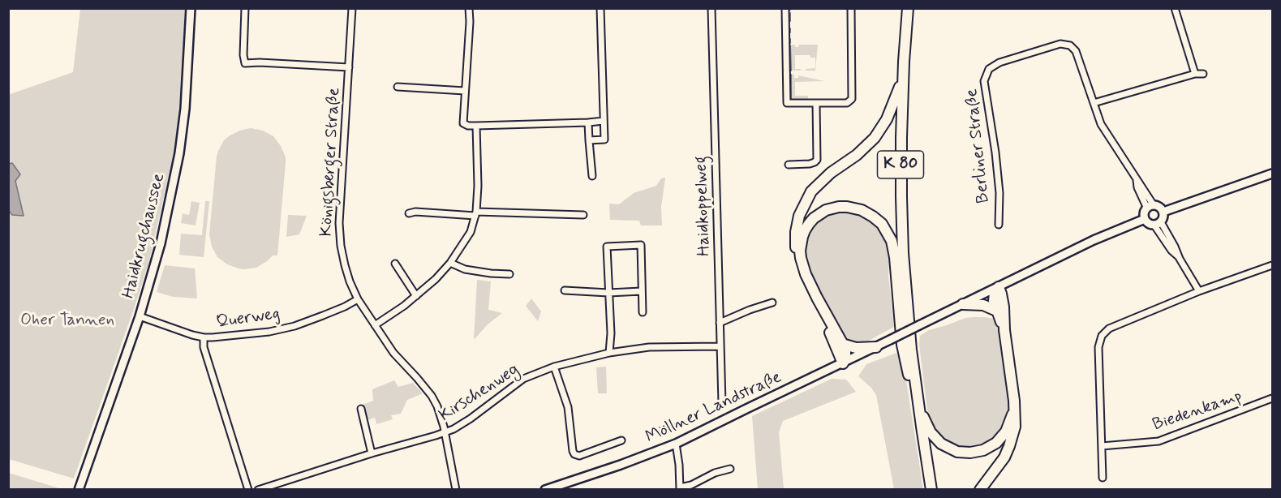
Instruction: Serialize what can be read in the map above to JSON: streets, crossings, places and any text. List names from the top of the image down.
{
  "streets": {
    "highway": ["K 80"],
    "main road": ["Haidkrugchaussee", "Möllner Landstraße"],
    "street": [
      "Berliner Straße",
      "Königsberger Straße",
      "Haidkoppelweg",
      "Querweg",
      "Kirschenweg",
      "Biedenkamp"
    ]
  },
  "crossings": [
    ["Königsberger Straße", "Querweg"],
    ["Königsberger Straße", "Kirschenweg"],
    ["Haidkoppelweg", "Kirschenweg"],
    ["Haidkrugchaussee", "Querweg"]
  ],
  "parks": ["Oher Tannen"]
}
